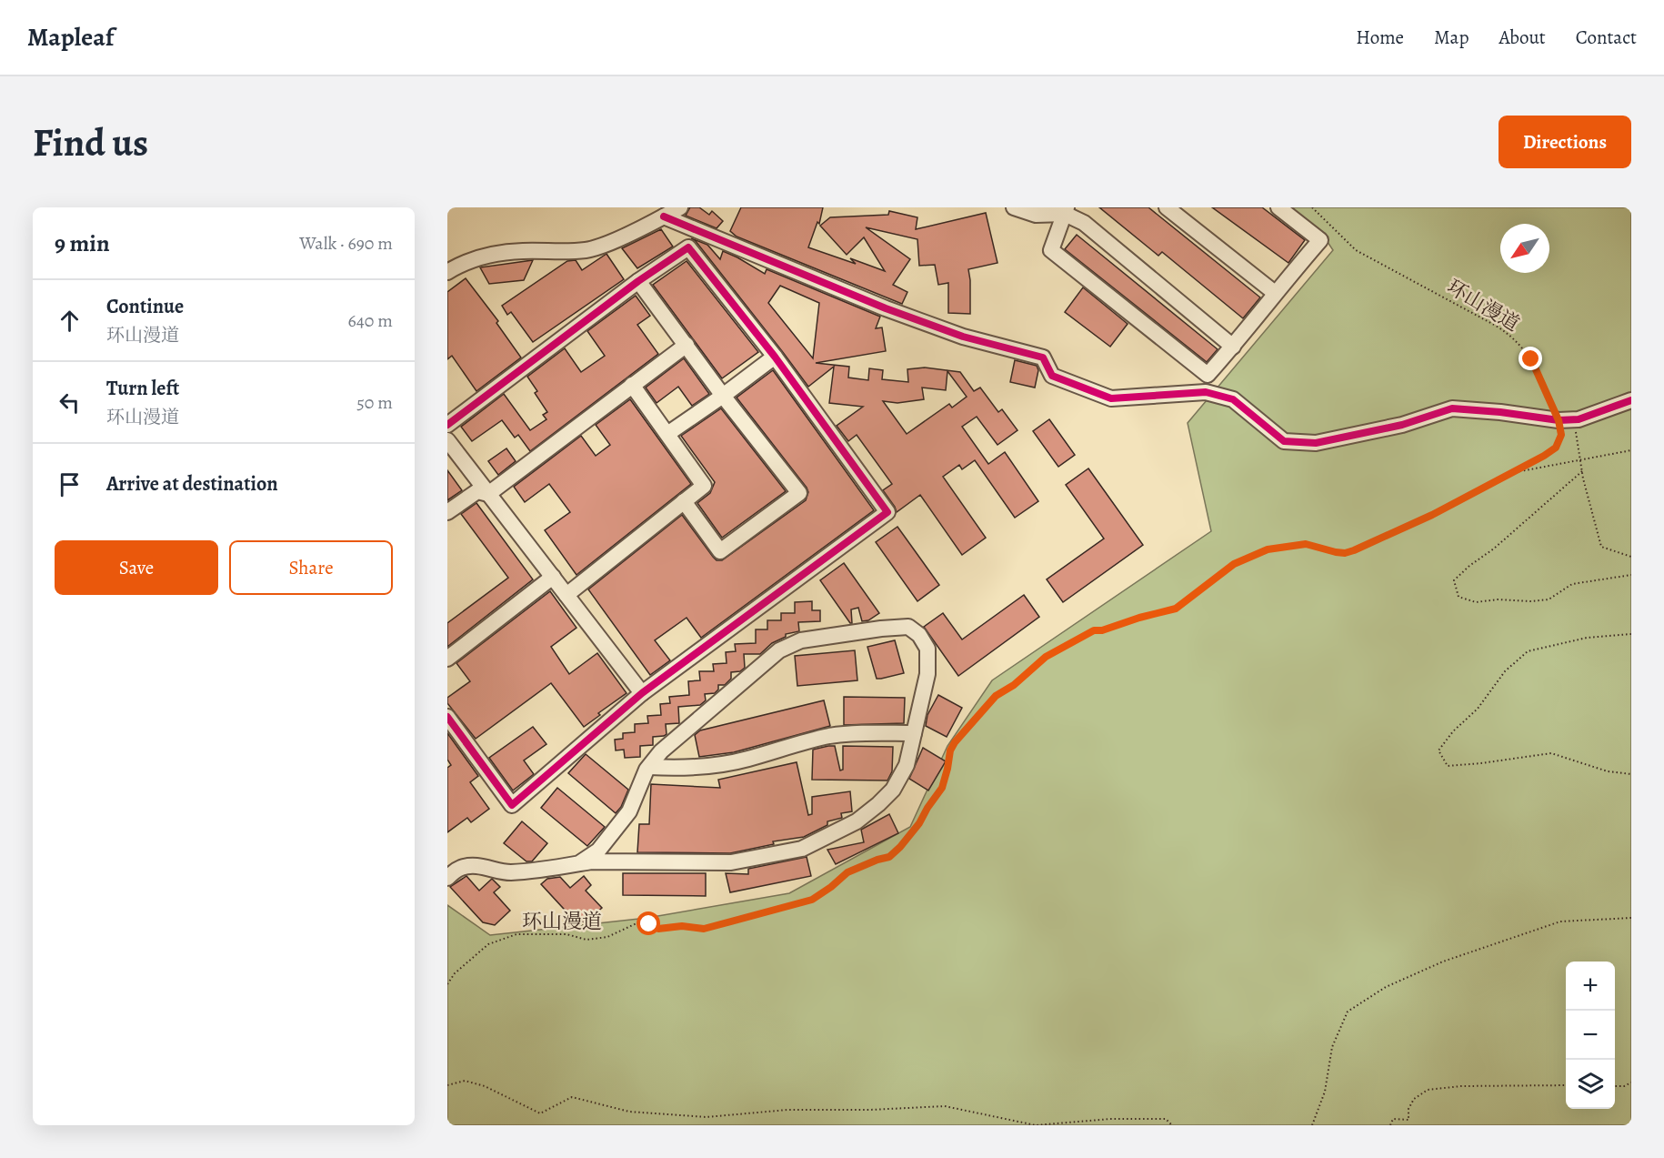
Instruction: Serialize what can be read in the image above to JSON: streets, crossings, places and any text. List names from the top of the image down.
{
  "streets": {
    "path": ["环山漫道"]
  },
  "north": "bottom left",
  "page": {
    "header": "Mapleaf",
    "nav": [
      "Home",
      "Map",
      "About",
      "Contact"
    ],
    "buttons": [
      "Directions",
      ["Save", "Share"]
    ],
    "title": "Find us",
    "heading": ["9 min", "Walk · 690 m"],
    "list": [
      ["Continue", "环山漫道", "640 m"],
      ["Turn left", "环山漫道", "50 m"],
      "Arrive at destination"
    ],
    "map_buttons": ["+", "−"]
  }
}
